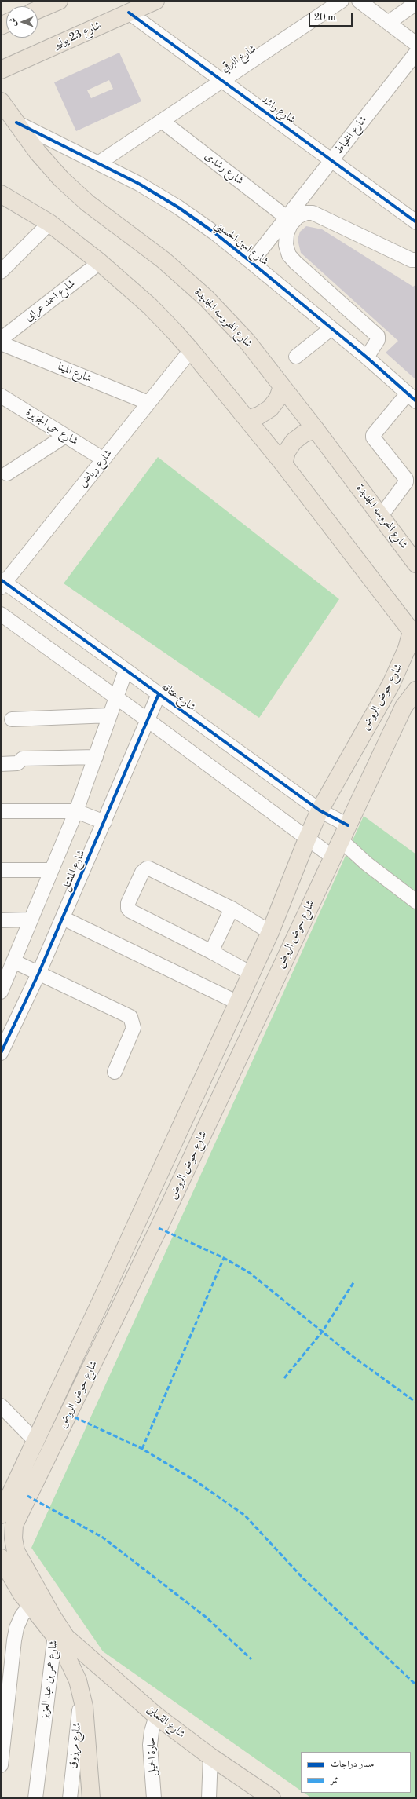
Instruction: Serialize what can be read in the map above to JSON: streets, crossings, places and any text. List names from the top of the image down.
{
  "streets": {
    "main road": [
      "شارع 23 يوليو",
      "شارع المحروسه الجديدة",
      "شارع حوض الروض",
      "شارع عمر بن عبد العزيز",
      "شارع القماين"
    ],
    "street": [
      "شارع البرقي",
      "شارع راشد",
      "شارع الخياط",
      "شارع رشدى",
      "شارع امين الحسيني",
      "شارع احمد عرابى",
      "شارع المينا",
      "شارع حي الجزيرة",
      "شارع رياض",
      "شارع عتاقه",
      "شارع المشتل",
      "شارع مرزوق",
      "حارة الجميل"
    ]
  },
  "crossings": [
    ["شارع 23 يوليو", "شارع راشد"],
    ["شارع البرقي", "شارع راشد"],
    ["شارع البرقي", "شارع رشدى"],
    ["شارع البرقي", "شارع امين الحسيني"],
    ["شارع راشد", "شارع الخياط"],
    ["شارع الخياط", "شارع رشدى"],
    ["شارع الخياط", "شارع امين الحسيني"],
    ["شارع امين الحسيني", "شارع المحروسه الجديدة"],
    ["شارع المينا", "شارع رياض"],
    ["شارع حي الجزيرة", "شارع رياض"],
    ["شارع رياض", "شارع عتاقه"],
    ["شارع عتاقه", "شارع حوض الروض"],
    ["شارع عتاقه", "شارع المشتل"],
    ["شارع حوض الروض", "شارع عمر بن عبد العزيز"],
    ["شارع حوض الروض", "شارع القماين"],
    ["شارع عمر بن عبد العزيز", "شارع القماين"],
    ["شارع عمر بن عبد العزيز", "شارع مرزوق"],
    ["شارع القماين", "حارة الجميل"]
  ],
  "legend": ["مسار دراجات", "ممر"],
  "scale_bar": "20 m",
  "north": "left"
}
